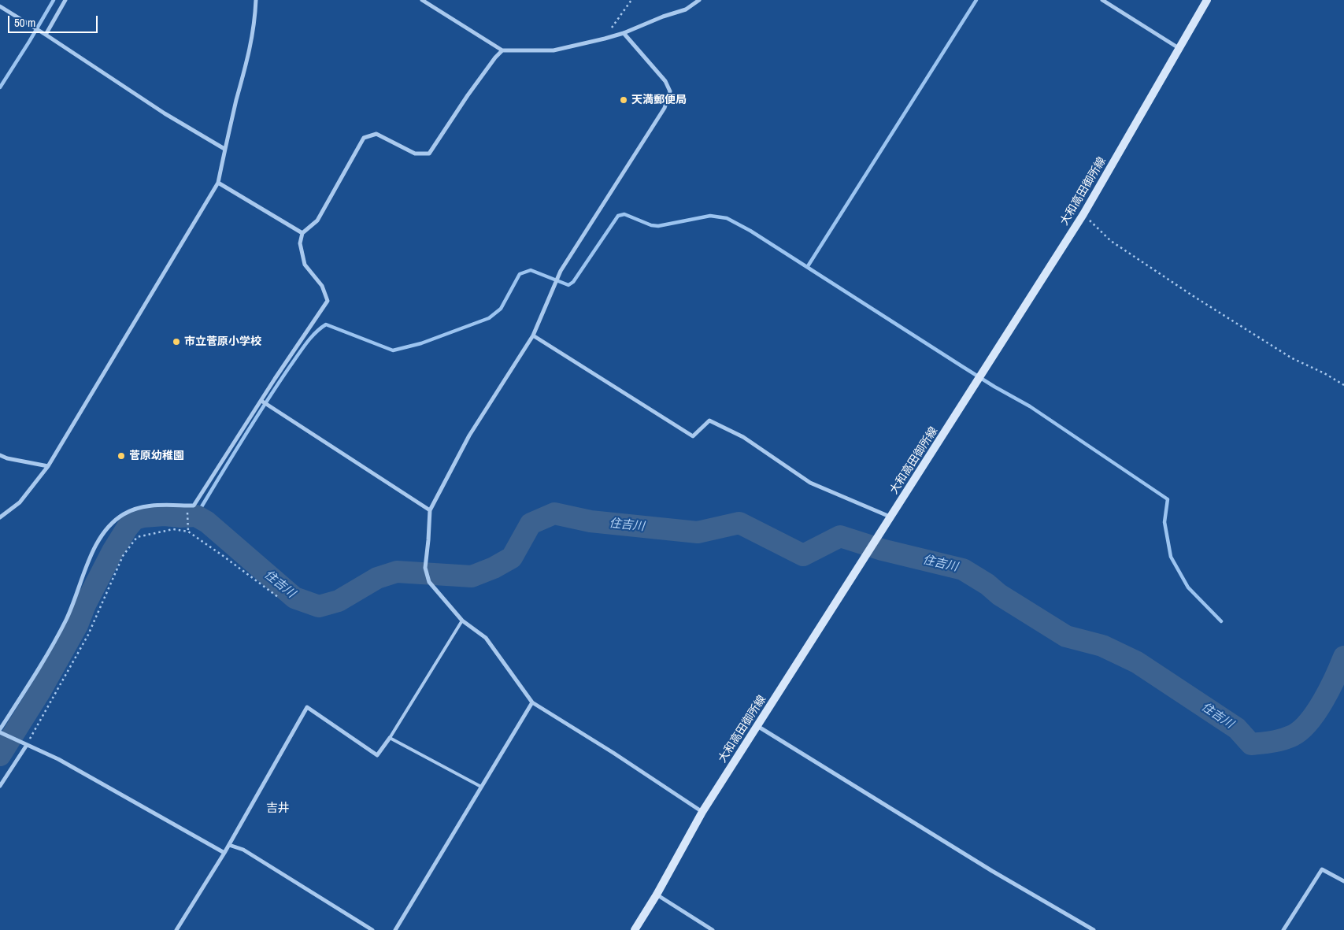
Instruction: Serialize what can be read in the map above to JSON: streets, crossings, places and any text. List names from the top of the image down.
{
  "streets": {
    "main road": ["大和高田御所線"]
  },
  "districts": ["吉井"],
  "water": ["住吉川"],
  "places": ["天満郵便局", "市立菅原小学校", "菅原幼稚園"],
  "scale_bar": "50 m"
}
